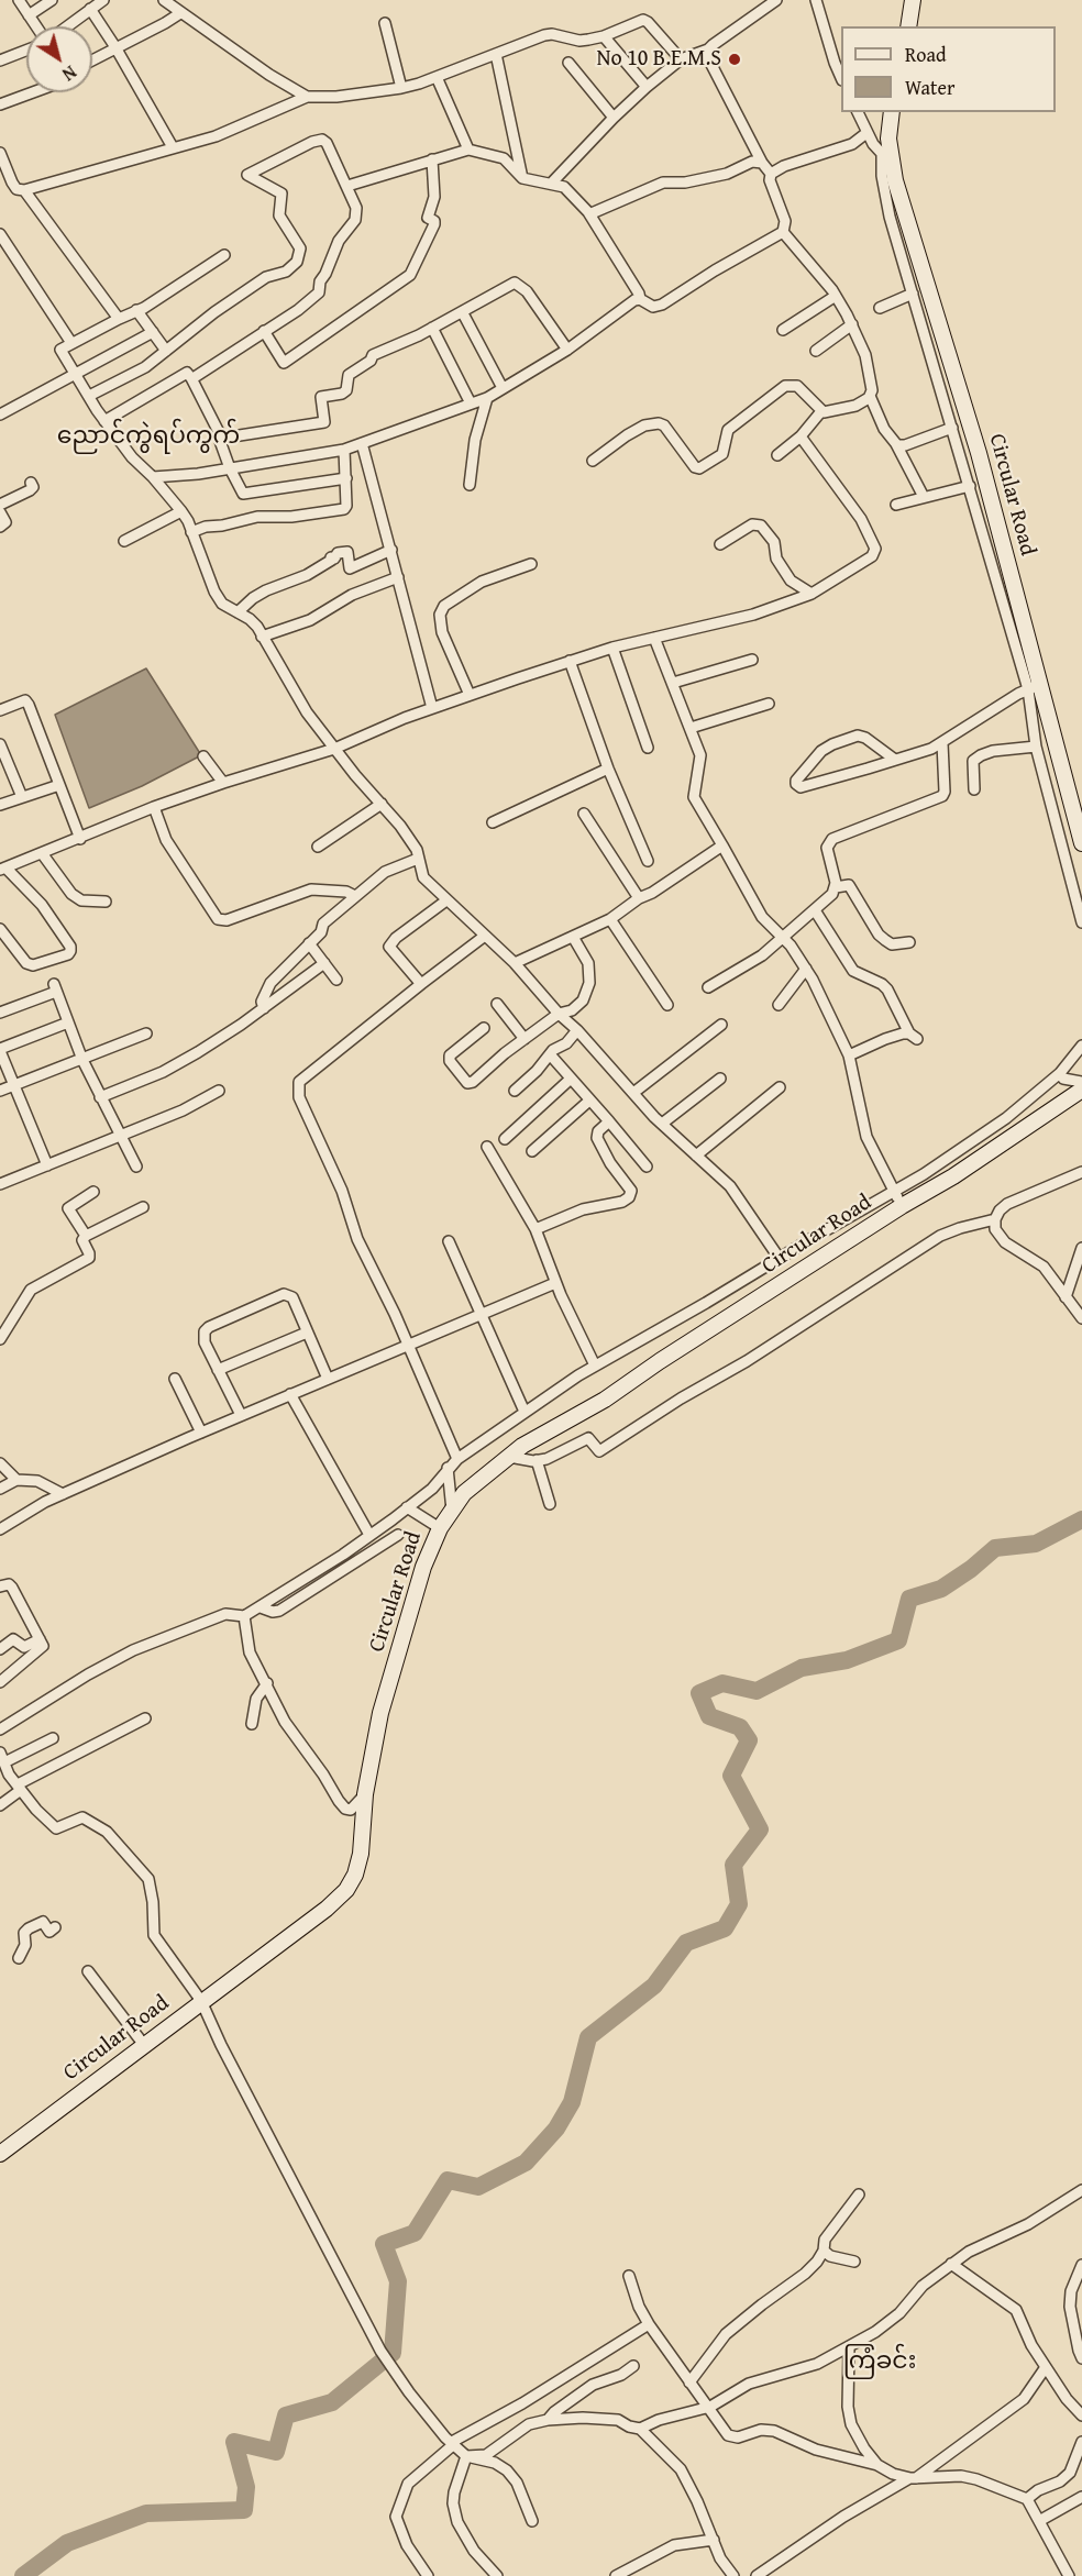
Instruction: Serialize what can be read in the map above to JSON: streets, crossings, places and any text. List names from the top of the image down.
{
  "streets": {
    "main road": ["Circular Road"]
  },
  "districts": ["ညောင်ကွဲရပ်ကွက်", "ကြံခင်း"],
  "places": ["No 10 B.E.M.S"],
  "legend": ["Road", "Water"],
  "north": "bottom right"
}
